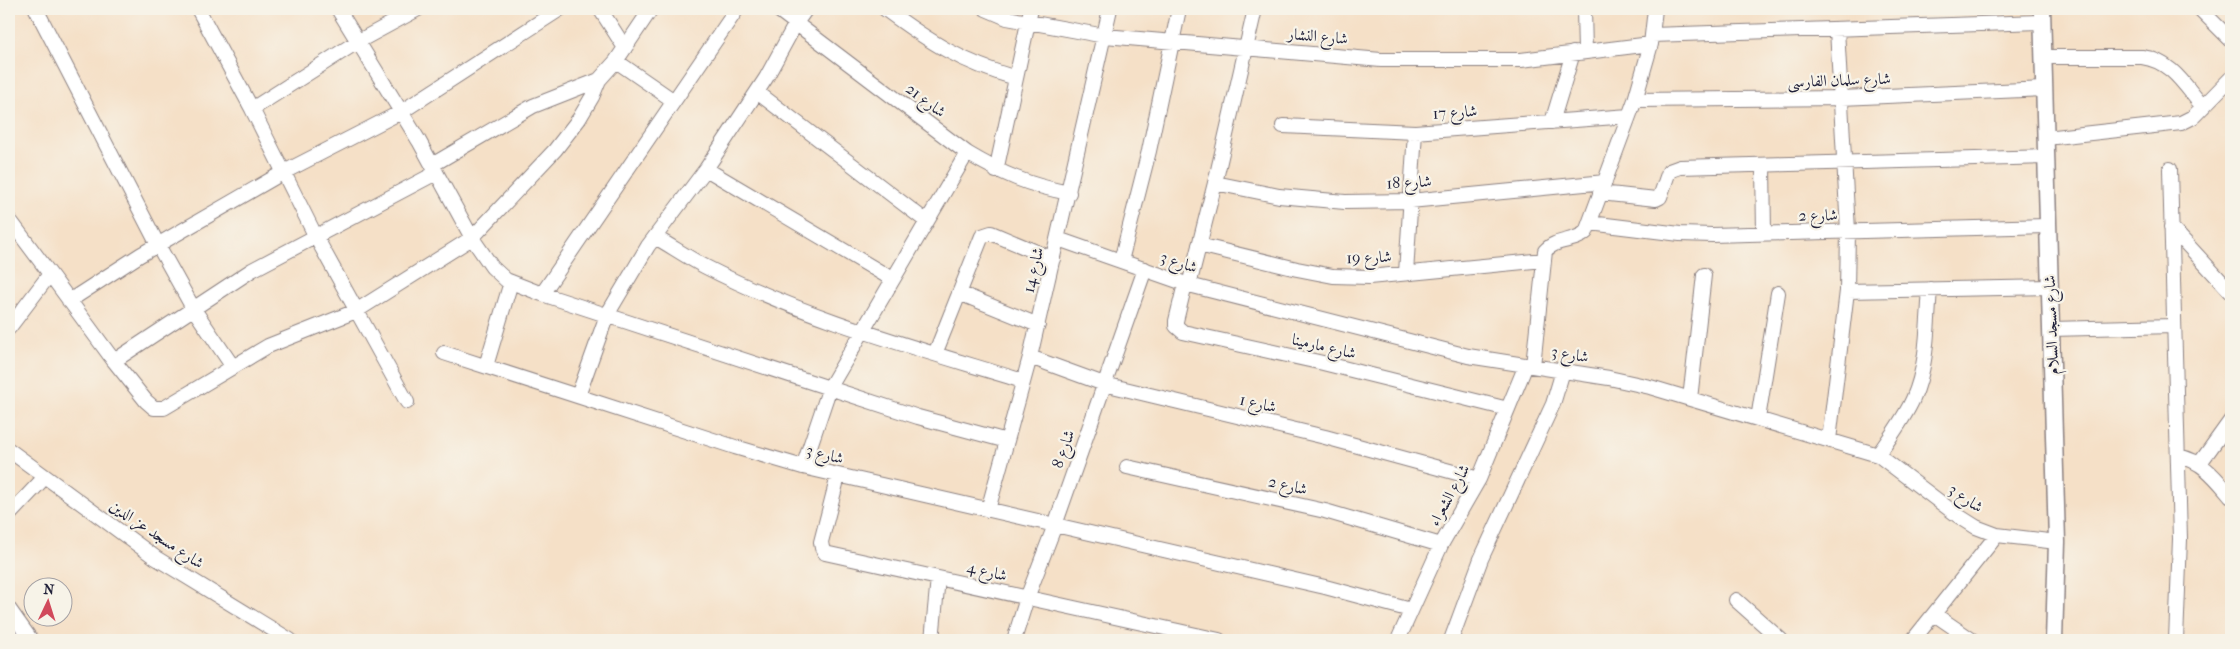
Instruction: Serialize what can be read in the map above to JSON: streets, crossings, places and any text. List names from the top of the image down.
{
  "streets": {
    "street": [
      "شارع النشار",
      "شارع سلمان الفارسى",
      "شارع 21",
      "شارع 17",
      "شارع 18",
      "شارع 2",
      "شارع 19",
      "شارع 3",
      "شارع 14",
      "شارع مسجد السلام",
      "شارع مارمينا",
      "شارع 1",
      "شارع 8",
      "شارع الشعراء",
      "شارع مسجد عز الدين",
      "شارع 4"
    ]
  },
  "crossings": [
    ["شارع النشار", "شارع 14"],
    ["شارع النشار", "شارع مسجد السلام"],
    ["شارع سلمان الفارسى", "شارع مسجد السلام"],
    ["شارع 21", "شارع 14"],
    ["شارع 2", "شارع مسجد السلام"],
    ["شارع 2", "شارع الشعراء"],
    ["شارع 3", "شارع 14"],
    ["شارع 3", "شارع مسجد السلام"],
    ["شارع 3", "شارع مارمينا"],
    ["شارع 3", "شارع 8"],
    ["شارع 3", "شارع الشعراء"],
    ["شارع 3", "شارع 4"],
    ["شارع 14", "شارع 1"],
    ["شارع مارمينا", "شارع الشعراء"],
    ["شارع 1", "شارع 8"],
    ["شارع 1", "شارع الشعراء"],
    ["شارع 8", "شارع 4"]
  ],
  "north": "top"
}
